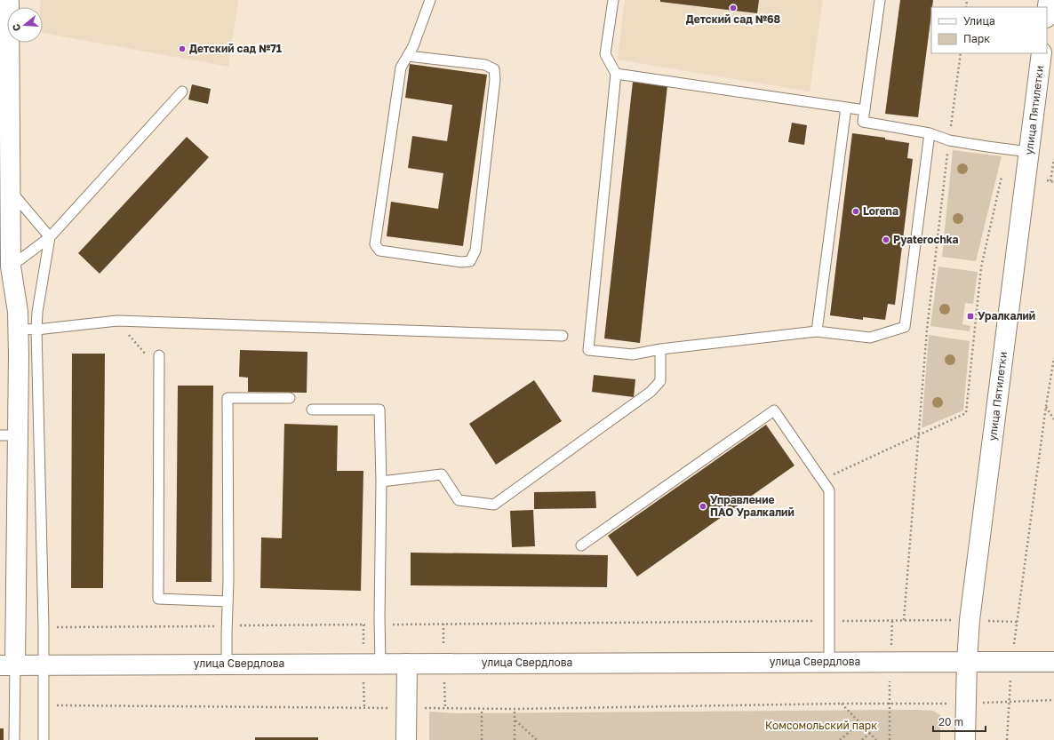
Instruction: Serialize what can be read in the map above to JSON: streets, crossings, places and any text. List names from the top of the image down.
{
  "streets": {
    "main road": ["улица Пятилетки", "улица Свердлова"]
  },
  "crossings": [
    ["улица Пятилетки", "улица Свердлова"]
  ],
  "parks": ["Комсомольский парк"],
  "places": {
    "other": [
      "Детский сад №68",
      "Детский сад №71",
      "Lorena",
      "Pyaterochka",
      "Управление ПАО Уралкалий"
    ],
    "transit": ["Уралкалий"]
  },
  "legend": ["Улица", "Парк"],
  "scale_bar": "20 m",
  "north": "left"
}
